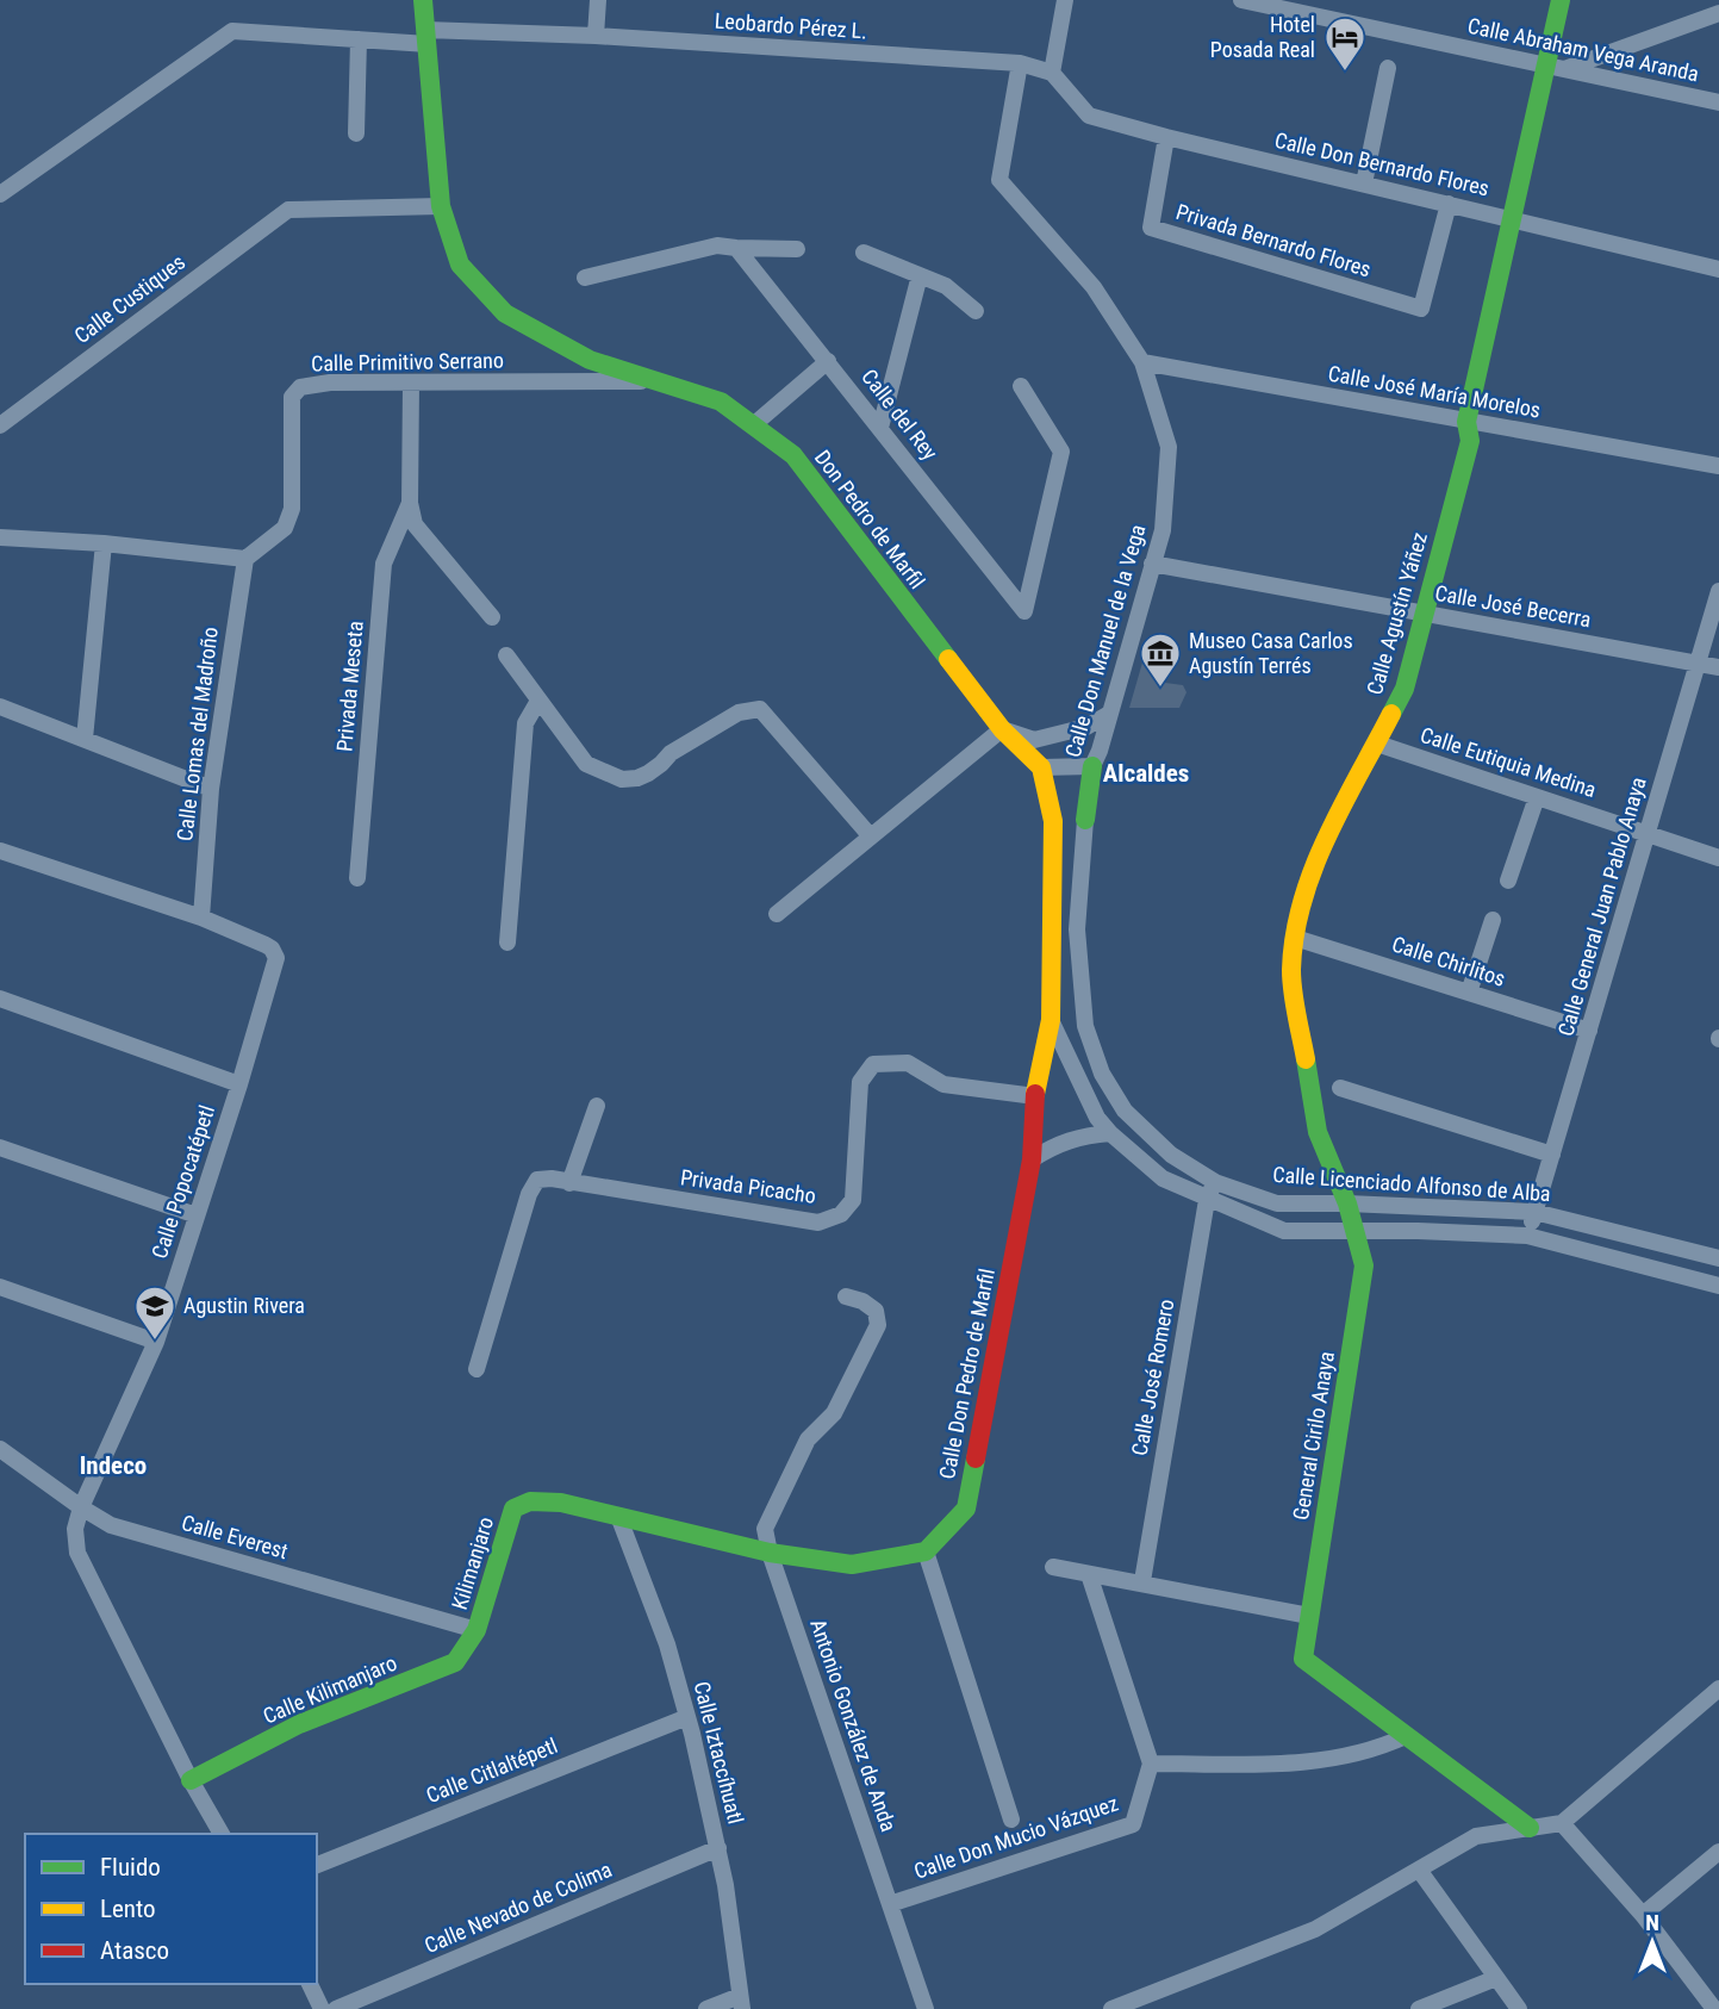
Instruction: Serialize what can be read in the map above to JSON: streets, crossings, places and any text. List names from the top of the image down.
{
  "streets": {
    "street": [
      "Leobardo Pérez L.",
      "Calle Abraham Vega Aranda",
      "Calle Don Bernardo Flores",
      "Privada Bernardo Flores",
      "Calle Custiques",
      "Calle Primitivo Serrano",
      "Calle José María Morelos",
      "Calle del Rey",
      "Don Pedro de Marfil",
      "Calle José Becerra",
      "Calle Agustín Yáñez",
      "Calle Don Manuel de la Vega",
      "Privada Meseta",
      "Calle Lomas del Madroño",
      "Calle Eutiquia Medina",
      "Calle General Juan Pablo Anaya",
      "Calle Chirlitos",
      "Calle Popocatépetl",
      "Calle Licenciado Alfonso de Alba",
      "Privada Picacho",
      "Calle Don Pedro de Marfil",
      "Calle José Romero",
      "General Cirilo Anaya",
      "Calle Everest",
      "Kilimanjaro",
      "Calle Kilimanjaro",
      "Antonio González de Anda",
      "Calle Iztaccíhuatl",
      "Calle Citlaltépetl",
      "Calle Don Mucio Vázquez",
      "Calle Nevado de Colima"
    ]
  },
  "crossings": [
    ["Leobardo Pérez L.", "Calle Don Bernardo Flores"],
    ["Leobardo Pérez L.", "Don Pedro de Marfil"],
    ["Leobardo Pérez L.", "Calle Don Manuel de la Vega"],
    ["Calle Abraham Vega Aranda", "Calle Agustín Yáñez"],
    ["Calle Don Bernardo Flores", "Privada Bernardo Flores"],
    ["Calle Don Bernardo Flores", "Calle Agustín Yáñez"],
    ["Calle Custiques", "Don Pedro de Marfil"],
    ["Calle Primitivo Serrano", "Don Pedro de Marfil"],
    ["Calle Primitivo Serrano", "Calle Lomas del Madroño"],
    ["Calle José María Morelos", "Calle Agustín Yáñez"],
    ["Calle José María Morelos", "Calle Don Manuel de la Vega"],
    ["Calle José Becerra", "Calle Agustín Yáñez"],
    ["Calle José Becerra", "Calle Don Manuel de la Vega"],
    ["Calle José Becerra", "Calle General Juan Pablo Anaya"],
    ["Calle Agustín Yáñez", "Calle Eutiquia Medina"],
    ["Calle Agustín Yáñez", "Calle Chirlitos"],
    ["Calle Agustín Yáñez", "Calle Licenciado Alfonso de Alba"],
    ["Calle Agustín Yáñez", "General Cirilo Anaya"],
    ["Calle Don Manuel de la Vega", "Calle Licenciado Alfonso de Alba"],
    ["Calle Lomas del Madroño", "Calle Popocatépetl"],
    ["Calle Eutiquia Medina", "Calle General Juan Pablo Anaya"],
    ["Calle General Juan Pablo Anaya", "Calle Chirlitos"],
    ["Calle General Juan Pablo Anaya", "Calle Licenciado Alfonso de Alba"],
    ["Calle Popocatépetl", "Calle Everest"],
    ["Calle Popocatépetl", "Calle Kilimanjaro"],
    ["Calle Licenciado Alfonso de Alba", "Calle Don Pedro de Marfil"],
    ["Calle Licenciado Alfonso de Alba", "Calle José Romero"],
    ["Calle Licenciado Alfonso de Alba", "General Cirilo Anaya"],
    ["Privada Picacho", "Calle Don Pedro de Marfil"],
    ["Calle Everest", "Kilimanjaro"],
    ["Calle Everest", "Calle Kilimanjaro"],
    ["Kilimanjaro", "Calle Kilimanjaro"],
    ["Kilimanjaro", "Calle Iztaccíhuatl"],
    ["Antonio González de Anda", "Calle Don Mucio Vázquez"],
    ["Calle Iztaccíhuatl", "Calle Citlaltépetl"],
    ["Calle Iztaccíhuatl", "Calle Nevado de Colima"]
  ],
  "districts": ["Alcaldes", "Indeco"],
  "places": {
    "hotel": ["Hotel Posada Real"],
    "museum": ["Museo Casa Carlos Agustín Terrés"],
    "school or university": ["Agustin Rivera"]
  },
  "legend": ["Fluido", "Lento", "Atasco"],
  "north": "top"
}
